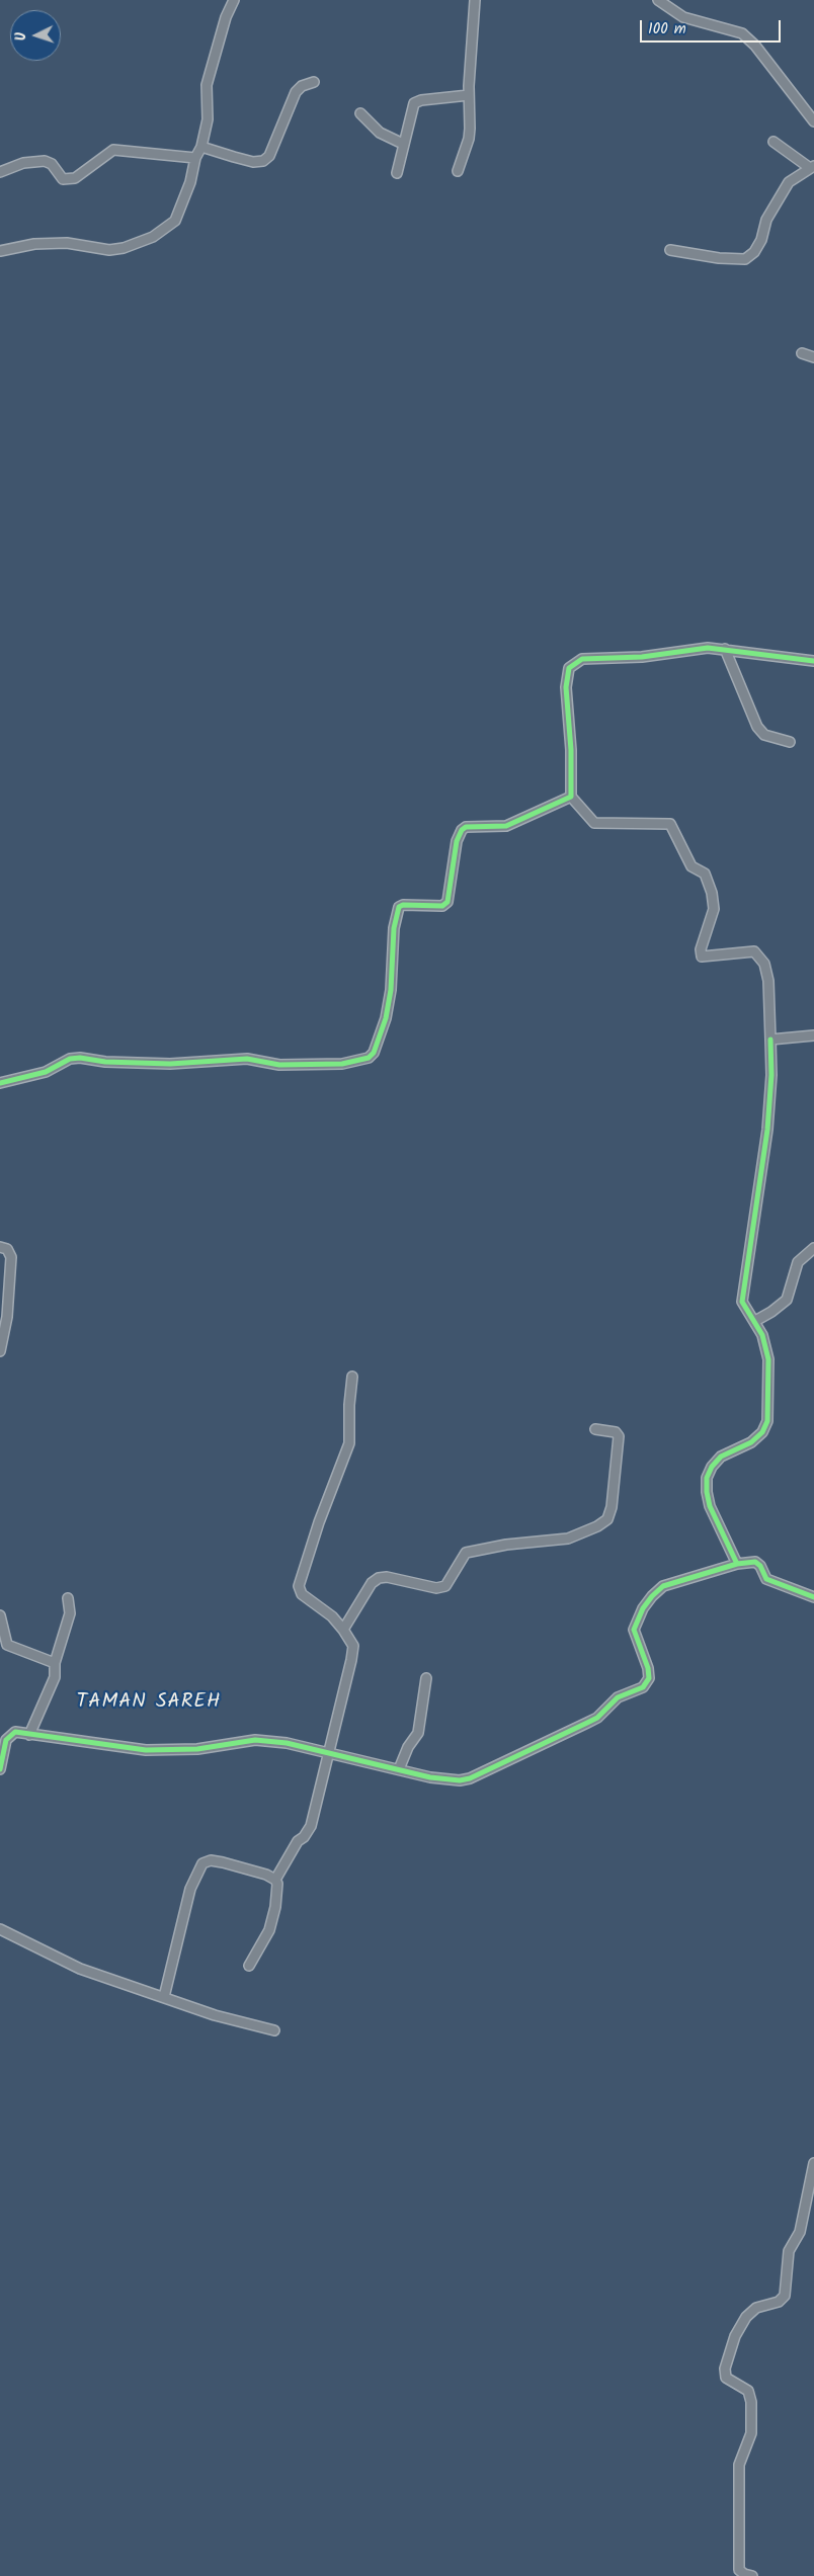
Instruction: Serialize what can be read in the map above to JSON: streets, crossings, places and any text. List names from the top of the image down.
{
  "districts": ["TAMAN SAREH"],
  "scale_bar": "100 m",
  "north": "left"
}
